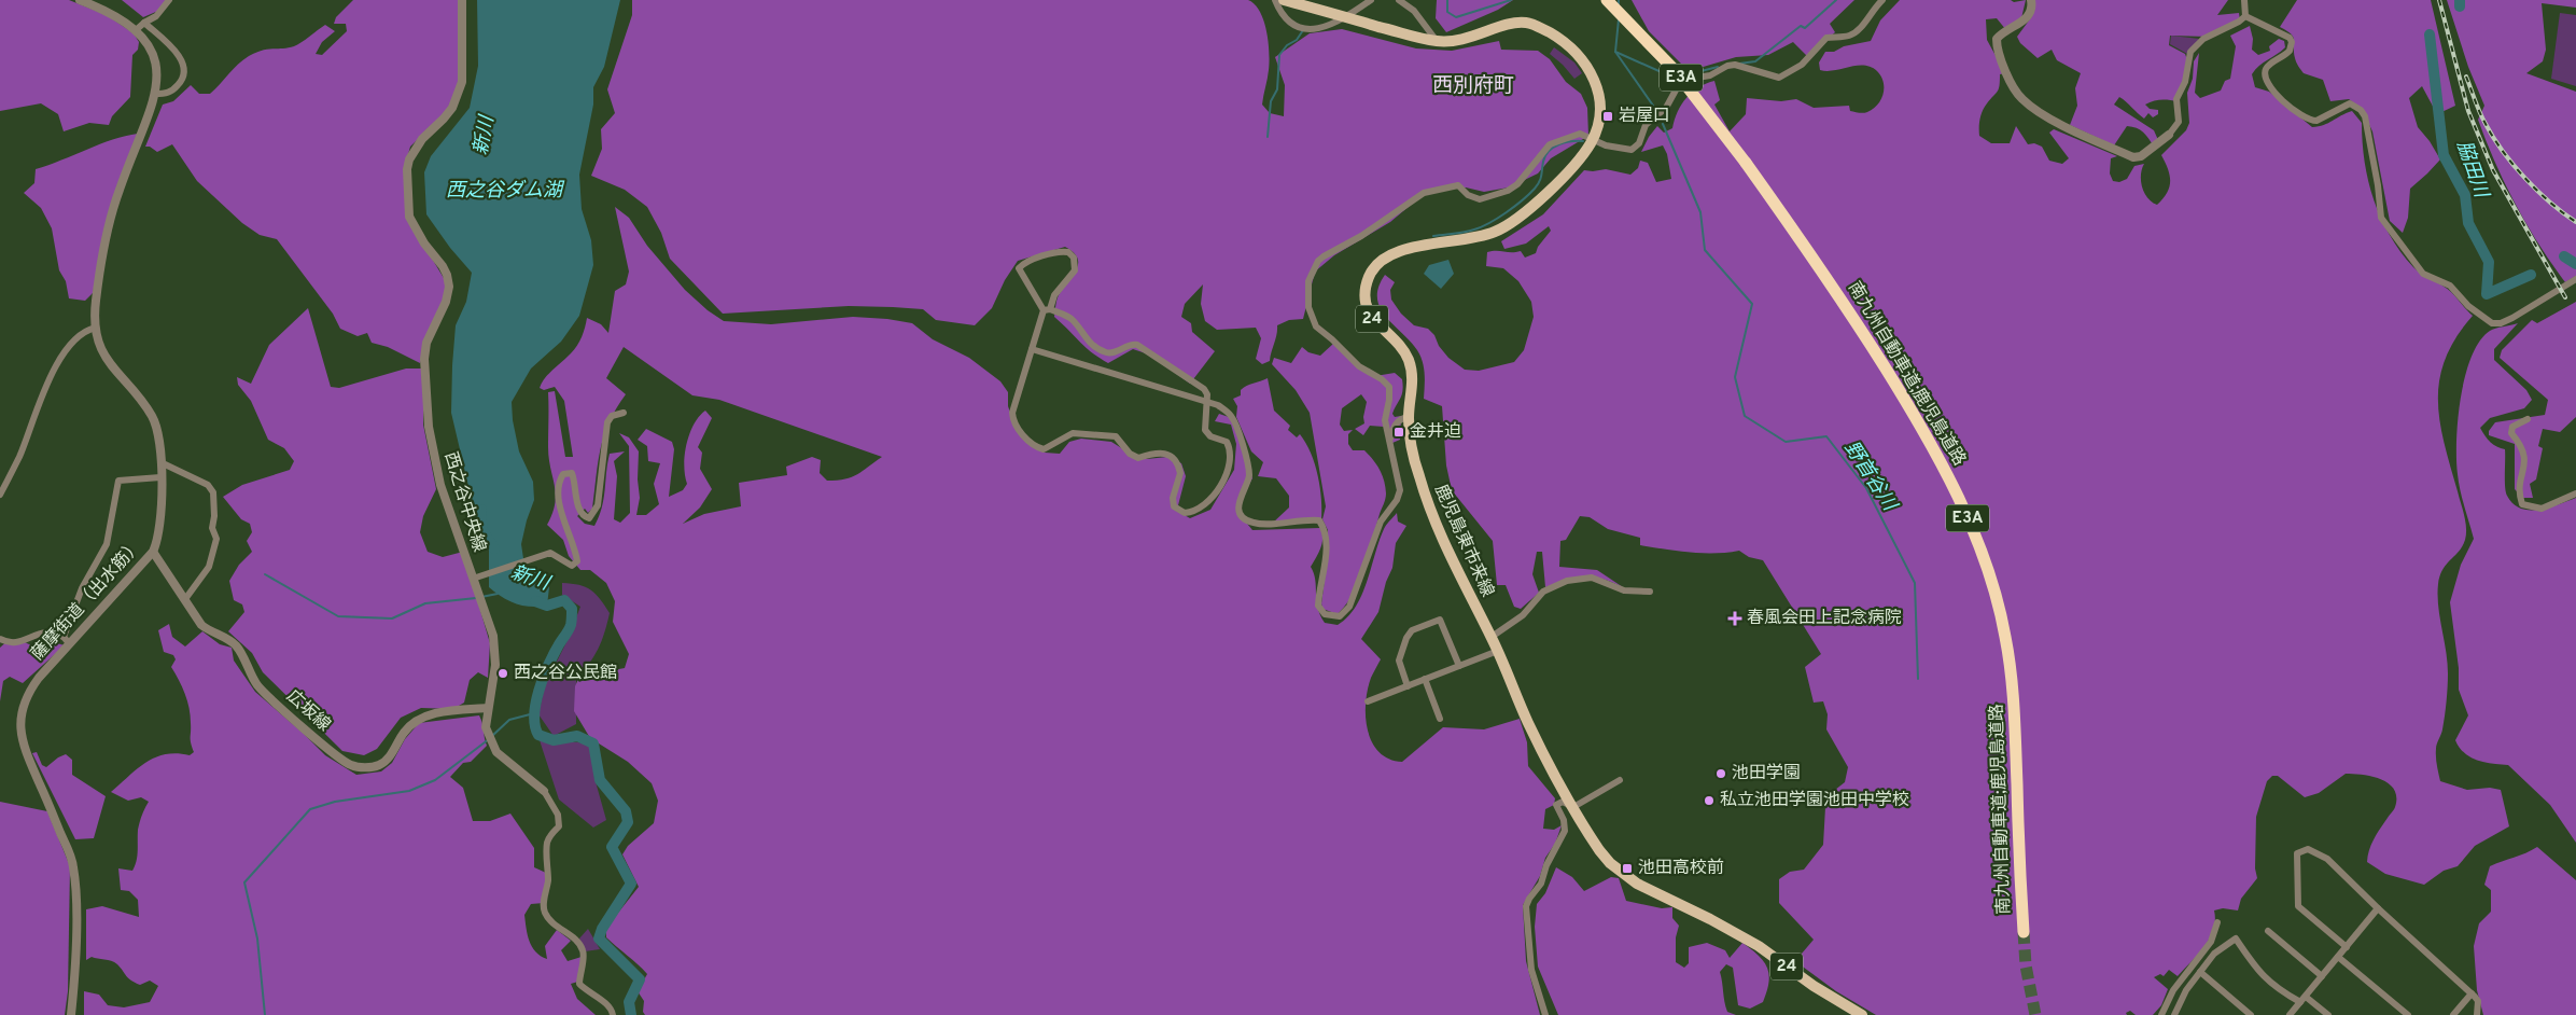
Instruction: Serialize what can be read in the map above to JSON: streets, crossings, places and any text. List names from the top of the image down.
{
  "streets": {
    "highway": ["E3A", "南九州自動車道;鹿児島道路"],
    "main road": ["24", "鹿児島東市来線"],
    "street": ["西之谷中央線", "薩摩街道（出水筋）", "広坂線"]
  },
  "crossings": [
    ["西之谷中央線", "広坂線"],
    ["薩摩街道（出水筋）", "広坂線"]
  ],
  "districts": ["西別府町"],
  "water": [
    "新川",
    "脇田川",
    "西之谷ダム湖",
    "野首谷川"
  ],
  "places": {
    "transit": ["岩屋口", "金井迫", "池田高校前"],
    "health": ["春風会田上記念病院"],
    "other": ["西之谷公民館", "池田学園", "私立池田学園池田中学校"]
  }
}
